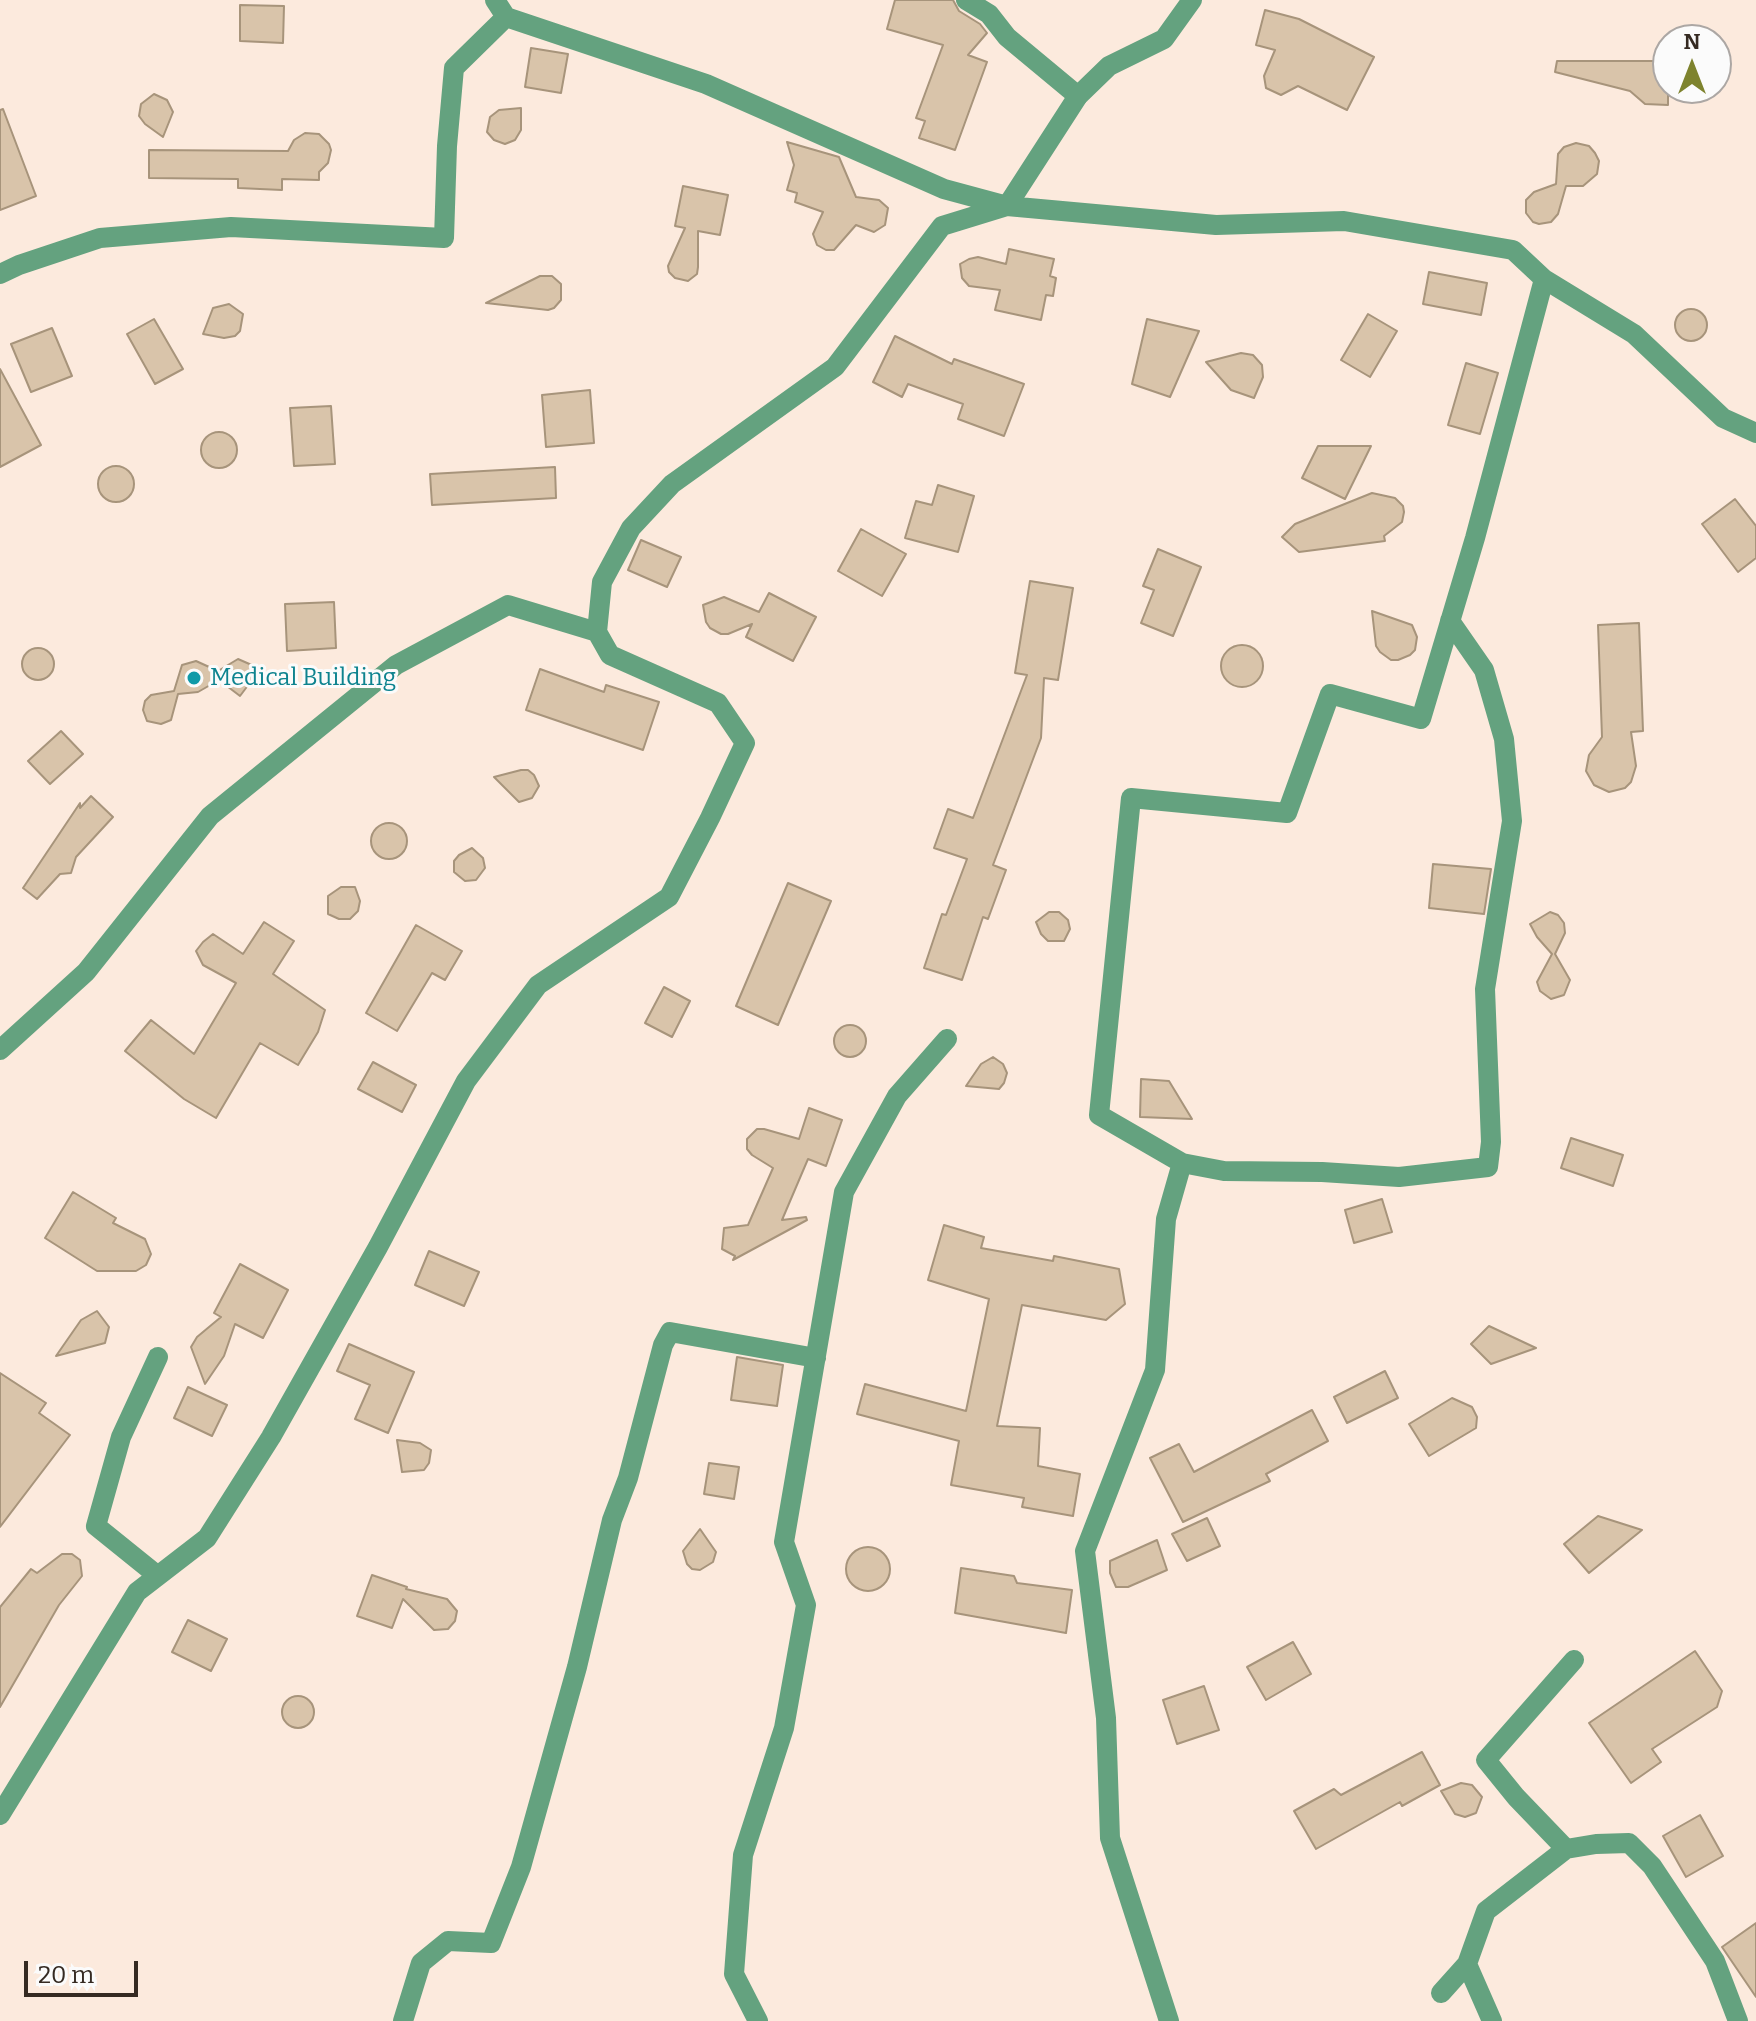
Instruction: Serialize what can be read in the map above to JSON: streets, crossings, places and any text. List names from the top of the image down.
{
  "places": ["Medical Building"],
  "scale_bar": "20 m",
  "north": "top"
}
